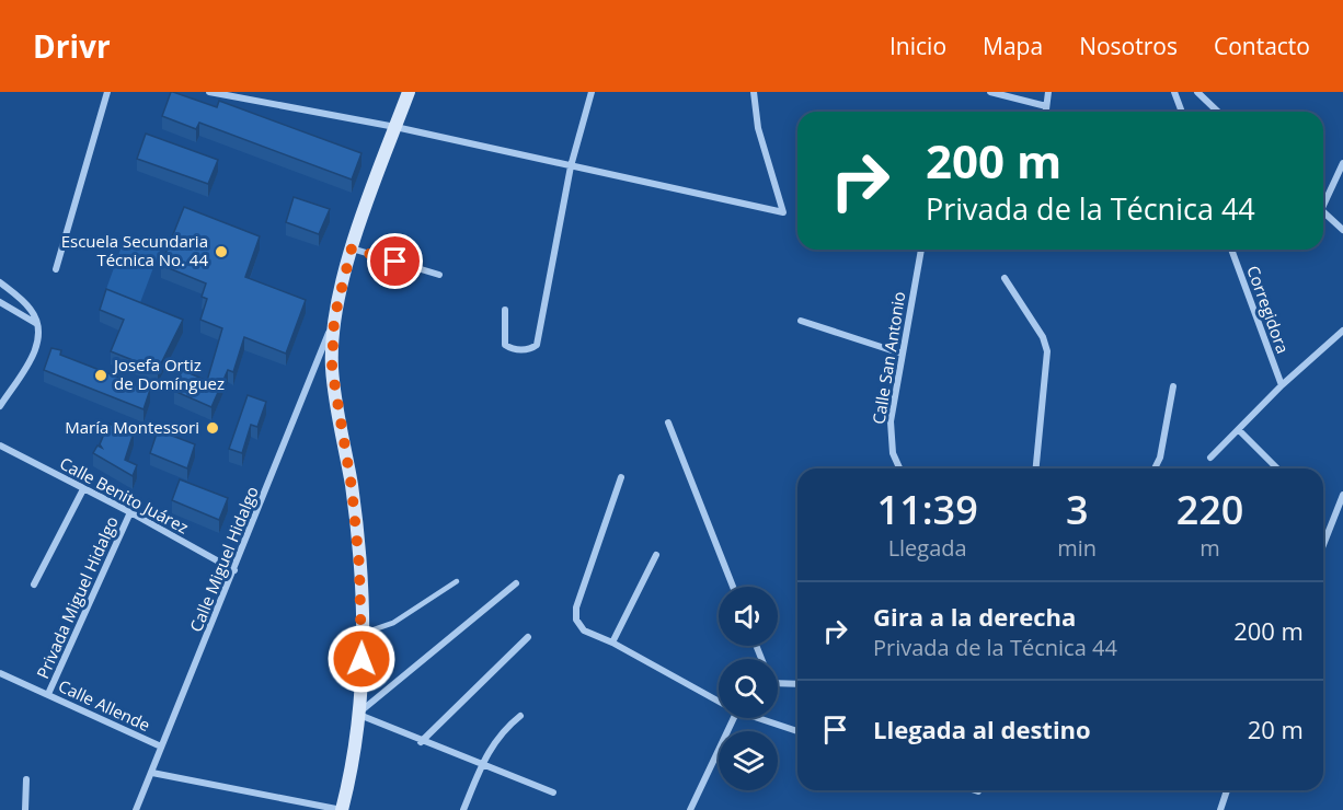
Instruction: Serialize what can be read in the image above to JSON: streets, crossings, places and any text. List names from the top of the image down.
{
  "streets": {
    "street": [
      "Corregidora",
      "Calle San Antonio",
      "Calle Benito Juárez",
      "Calle Miguel Hidalgo",
      "Privada Miguel Hidalgo",
      "Calle Allende"
    ]
  },
  "crossings": [
    ["Calle Benito Juárez", "Calle Miguel Hidalgo"],
    ["Calle Benito Juárez", "Privada Miguel Hidalgo"],
    ["Calle Miguel Hidalgo", "Calle Allende"],
    ["Privada Miguel Hidalgo", "Calle Allende"]
  ],
  "places": ["Escuela Secundaria Técnica No. 44", "Josefa Ortiz de Domínguez", "María Montessori"],
  "page": {
    "header": "Drivr",
    "nav": [
      "Inicio",
      "Mapa",
      "Nosotros",
      "Contacto"
    ],
    "turn": ["200 m", "Privada de la Técnica 44"],
    "eta": [
      "11:39",
      "Llegada",
      "3",
      "min",
      "220",
      "m"
    ],
    "list": [
      {
        "name": "Gira a la derecha",
        "note": "Privada de la Técnica 44",
        "value": "200 m"
      },
      {
        "name": "Llegada al destino",
        "value": "20 m"
      }
    ]
  }
}
